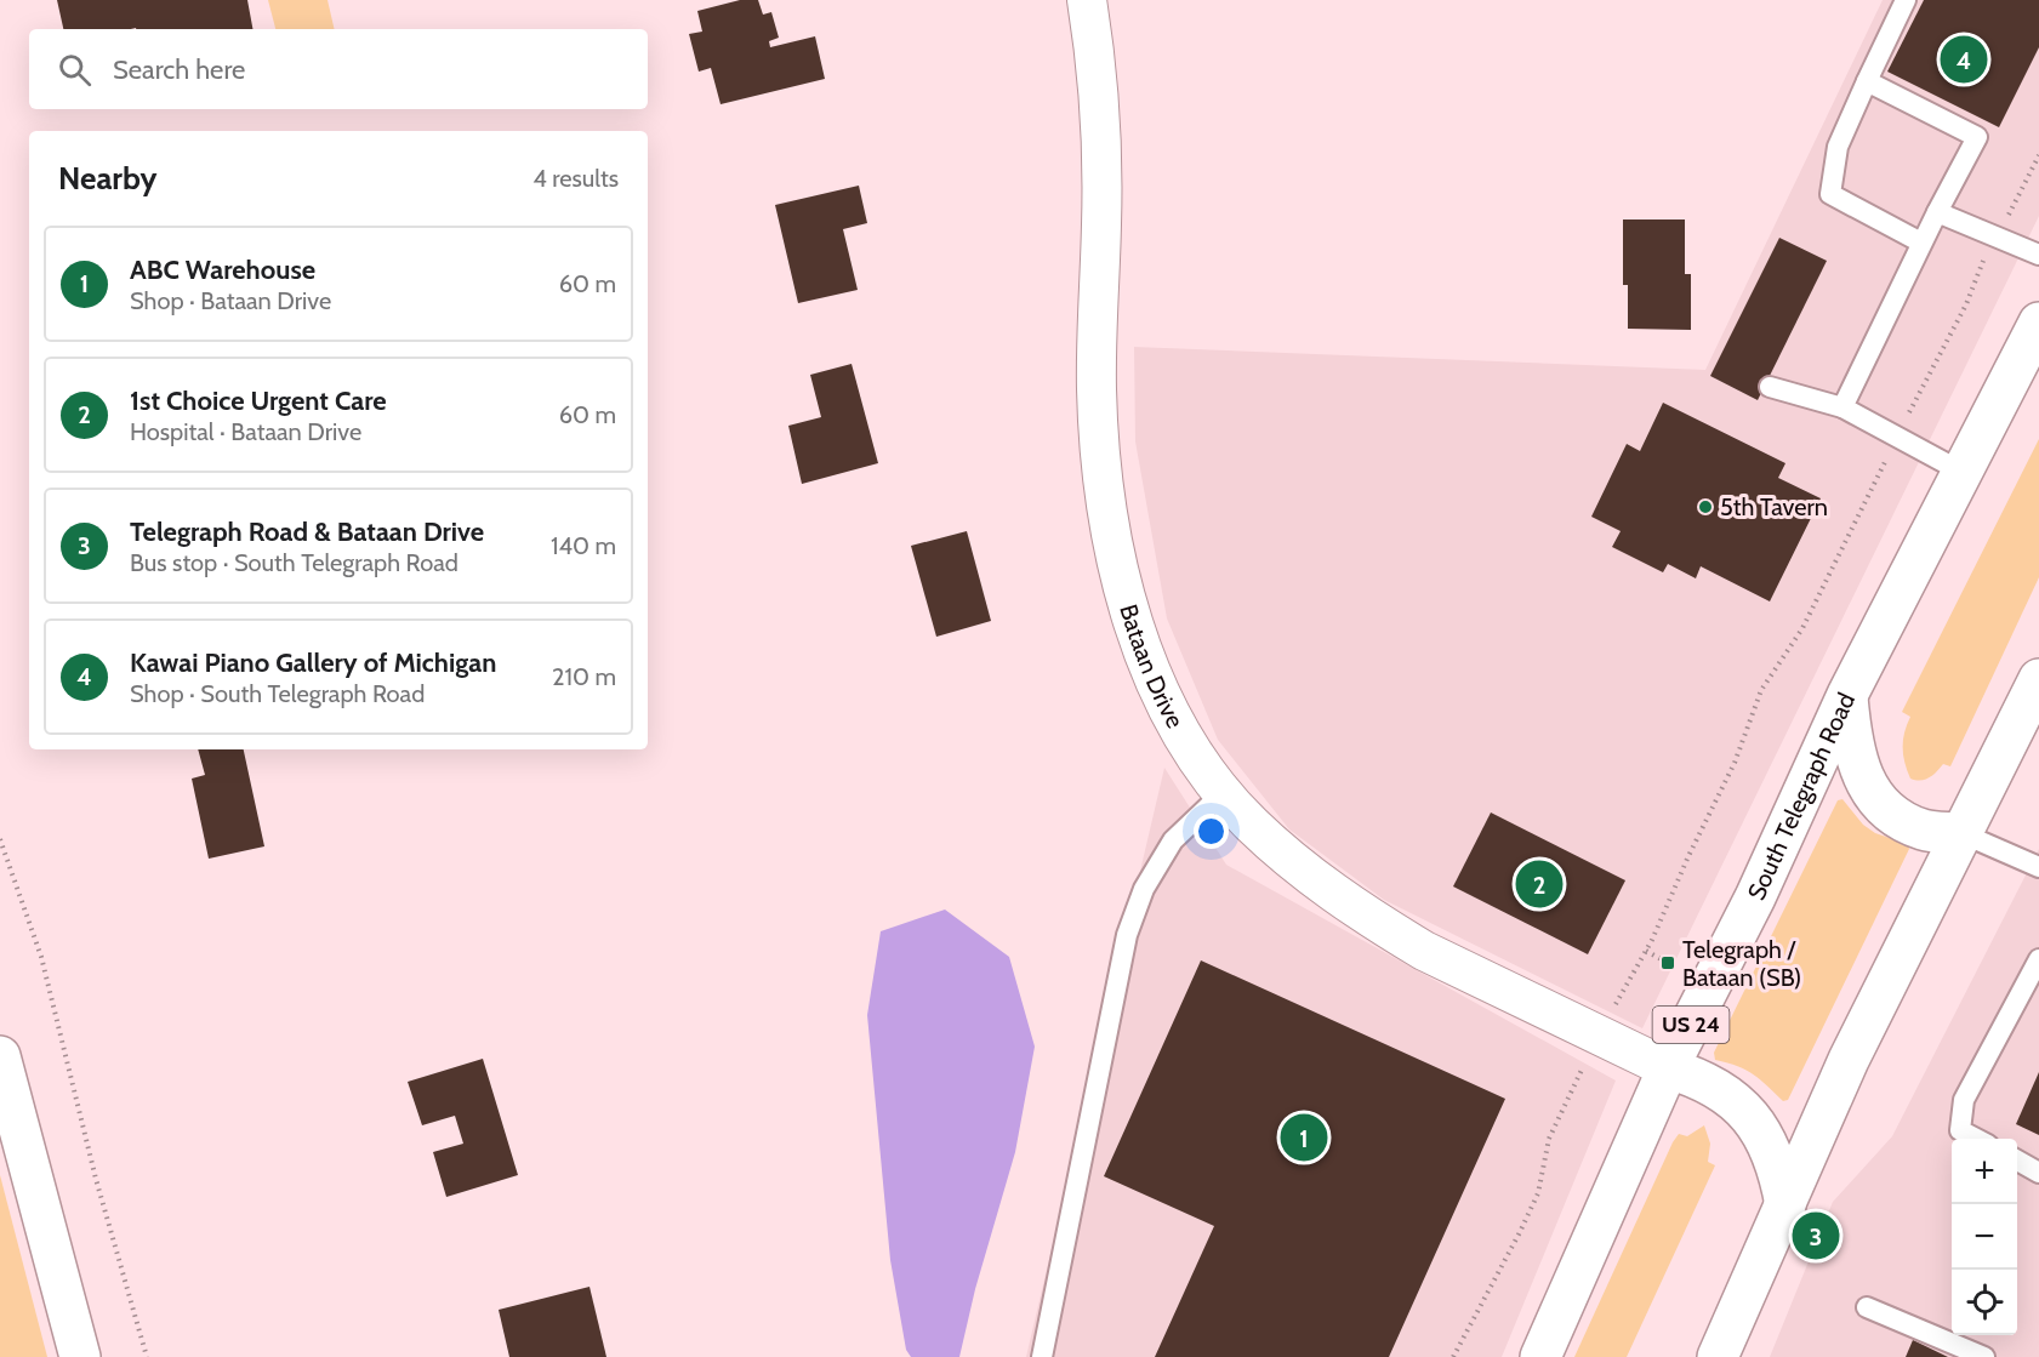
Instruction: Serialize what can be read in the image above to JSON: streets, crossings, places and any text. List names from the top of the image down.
{
  "streets": {
    "main road": ["South Telegraph Road", "US 24"],
    "street": ["Bataan Drive"]
  },
  "crossings": [
    ["Bataan Drive", "South Telegraph Road"]
  ],
  "places": {
    "other": ["5th Tavern"],
    "transit": ["Telegraph / Bataan (SB)"]
  },
  "page": {
    "search": "Search here",
    "pins": [
      "4",
      "2",
      "1",
      "3"
    ],
    "heading": ["Nearby", "4 results"],
    "list": [
      {
        "mark": "1",
        "name": "ABC Warehouse",
        "note": "Shop · Bataan Drive",
        "value": "60 m"
      },
      {
        "mark": "2",
        "name": "1st Choice Urgent Care",
        "note": "Hospital · Bataan Drive",
        "value": "60 m"
      },
      {
        "mark": "3",
        "name": "Telegraph Road & Bataan Drive",
        "note": "Bus stop · South Telegraph Road",
        "value": "140 m"
      },
      {
        "mark": "4",
        "name": "Kawai Piano Gallery of Michigan",
        "note": "Shop · South Telegraph Road",
        "value": "210 m"
      }
    ],
    "map_buttons": ["+", "−"]
  }
}
